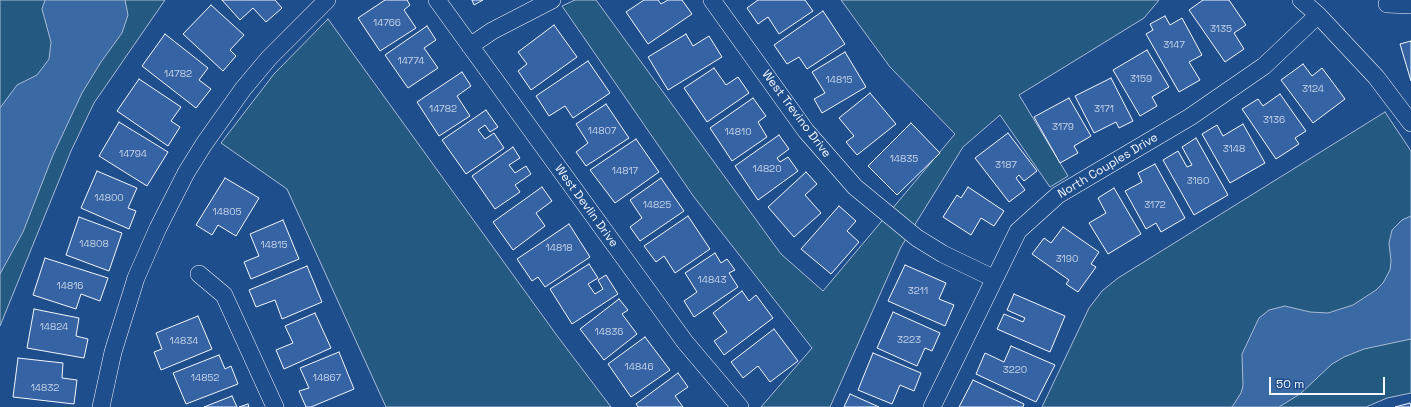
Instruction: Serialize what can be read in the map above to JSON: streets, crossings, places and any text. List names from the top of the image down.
{
  "streets": {
    "street": ["West Trevino Drive", "North Couples Drive", "West Devlin Drive"]
  },
  "crossings": [
    ["West Trevino Drive", "North Couples Drive"]
  ],
  "house_numbers": [
    "14766",
    "3135",
    "3147",
    "14774",
    "14782",
    "3159",
    "14815",
    "3124",
    "14782",
    "3171",
    "3136",
    "3179",
    "14807",
    "14810",
    "3148",
    "14794",
    "14835",
    "3187",
    "14820",
    "14817",
    "3160",
    "14800",
    "14825",
    "3172",
    "14805",
    "14808",
    "14815",
    "14818",
    "3190",
    "14843",
    "14816",
    "3211",
    "14824",
    "14836",
    "3223",
    "14834",
    "14846",
    "3220",
    "14852",
    "14867",
    "14832"
  ],
  "scale_bar": "50 m"
}
